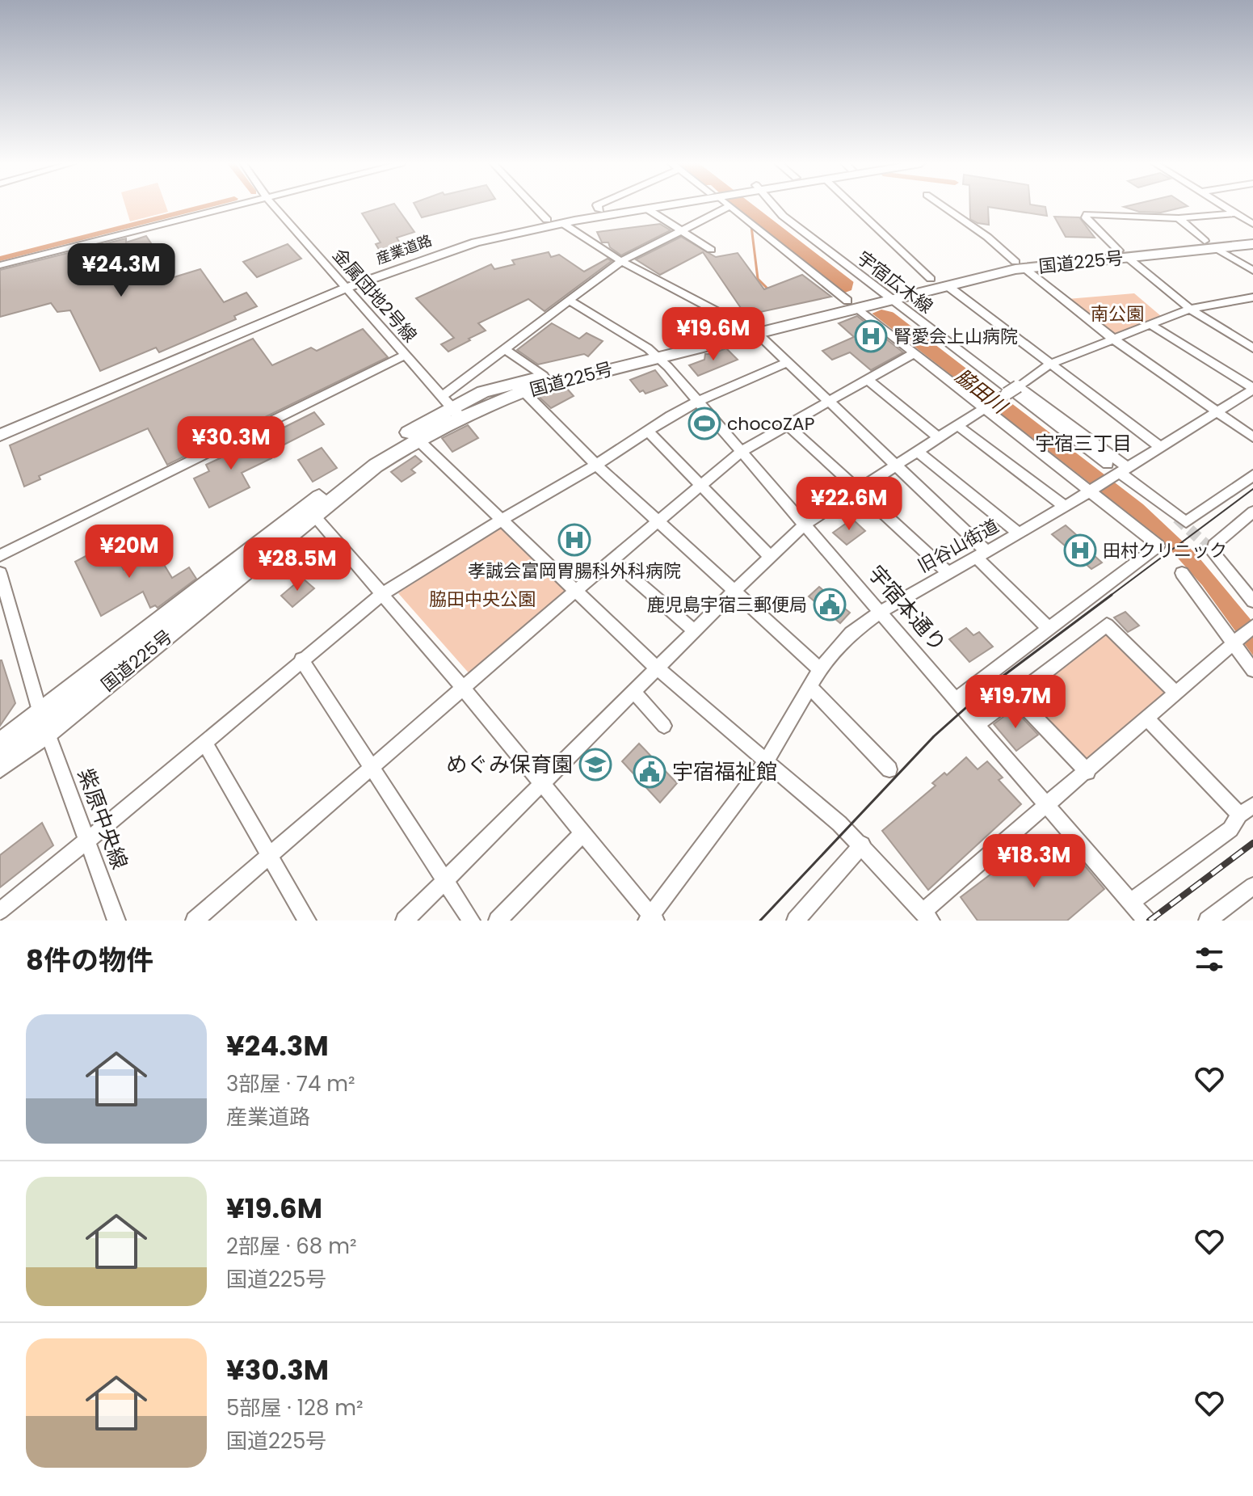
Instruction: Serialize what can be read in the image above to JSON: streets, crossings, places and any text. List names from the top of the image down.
{
  "streets": {
    "highway": ["国道225号"],
    "main road": ["産業道路"],
    "street": [
      "宇宿広木線",
      "金属団地2号線",
      "旧谷山街道",
      "宇宿本通り",
      "紫原中央線"
    ]
  },
  "crossings": [
    ["産業道路", "金属団地2号線"],
    ["国道225号", "宇宿広木線"],
    ["国道225号", "金属団地2号線"],
    ["国道225号", "宇宿本通り"],
    ["国道225号", "紫原中央線"],
    ["旧谷山街道", "宇宿本通り"]
  ],
  "districts": ["宇宿三丁目"],
  "water": ["脇田川"],
  "parks": ["南公園", "脇田中央公園"],
  "places": {
    "hospital": ["腎愛会上山病院", "孝誠会富岡胃腸科外科病院", "田村クリニック"],
    "sports": ["chocoZAP"],
    "public building": ["鹿児島宇宿三郵便局", "宇宿福祉館"],
    "school or university": ["めぐみ保育園"]
  },
  "page": {
    "price": [
      "¥24.3M",
      "¥19.6M",
      "¥30.3M",
      "¥22.6M",
      "¥20M",
      "¥28.5M",
      "¥19.7M",
      "¥18.3M"
    ],
    "heading": "8件の物件",
    "list": [
      {
        "name": "¥24.3M",
        "note": "3部屋 · 74 m² · 産業道路"
      },
      {
        "name": "¥19.6M",
        "note": "2部屋 · 68 m² · 国道225号"
      },
      {
        "name": "¥30.3M",
        "note": "5部屋 · 128 m² · 国道225号"
      }
    ]
  }
}
